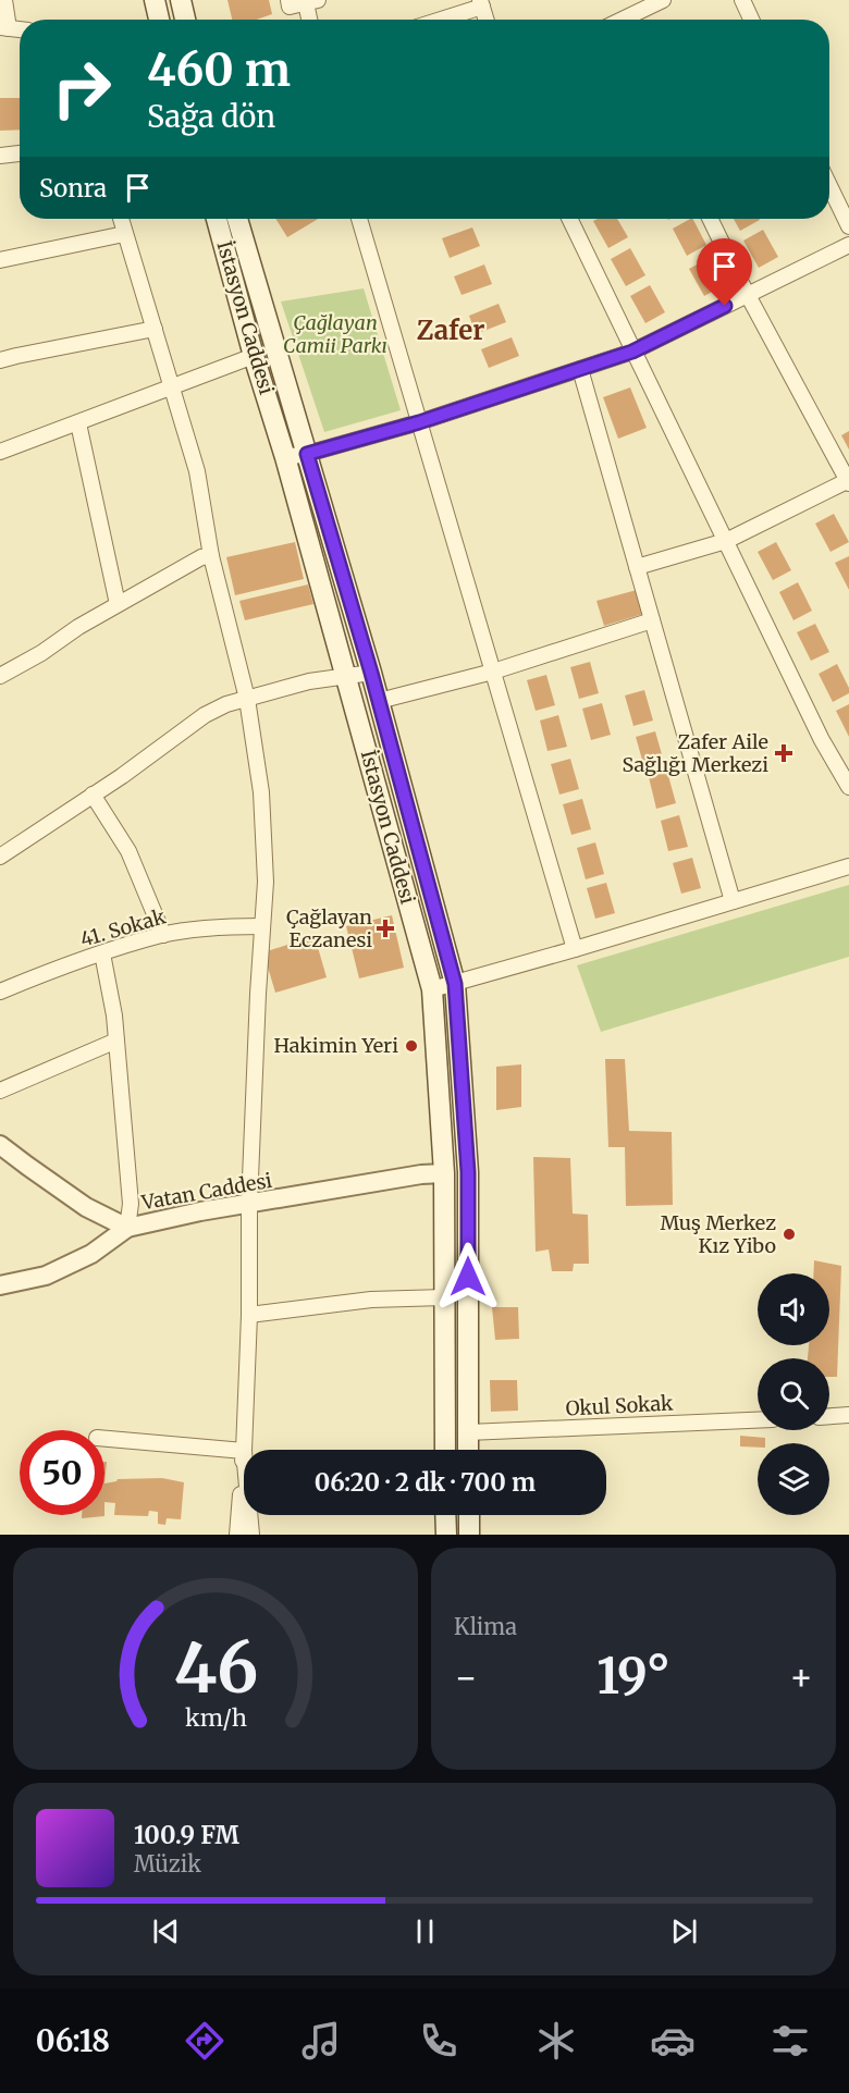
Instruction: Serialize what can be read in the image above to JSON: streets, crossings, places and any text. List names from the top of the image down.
{
  "streets": {
    "main road": ["İstasyon Caddesi"],
    "street": ["41. Sokak", "Vatan Caddesi", "Okul Sokak"]
  },
  "crossings": [
    ["İstasyon Caddesi", "Vatan Caddesi"],
    ["İstasyon Caddesi", "Okul Sokak"]
  ],
  "districts": ["Zafer"],
  "parks": ["Çağlayan Camii Parkı"],
  "places": {
    "health": ["Zafer Aile Sağlığı Merkezi", "Çağlayan Eczanesi"],
    "other": ["Hakimin Yeri", "Muş Merkez Kız Yibo"]
  },
  "page": {
    "turn": ["460 m", "Sağa dön"],
    "then": "Sonra",
    "limit": "50",
    "trip": "06:20 · 2 dk · 700 m",
    "tile": "Klima",
    "heat": ["−", "19°", "+"],
    "song": ["100.9 FM", "Müzik"],
    "tabs": "06:18",
    "gauge": ["46", "km/h"]
  }
}
